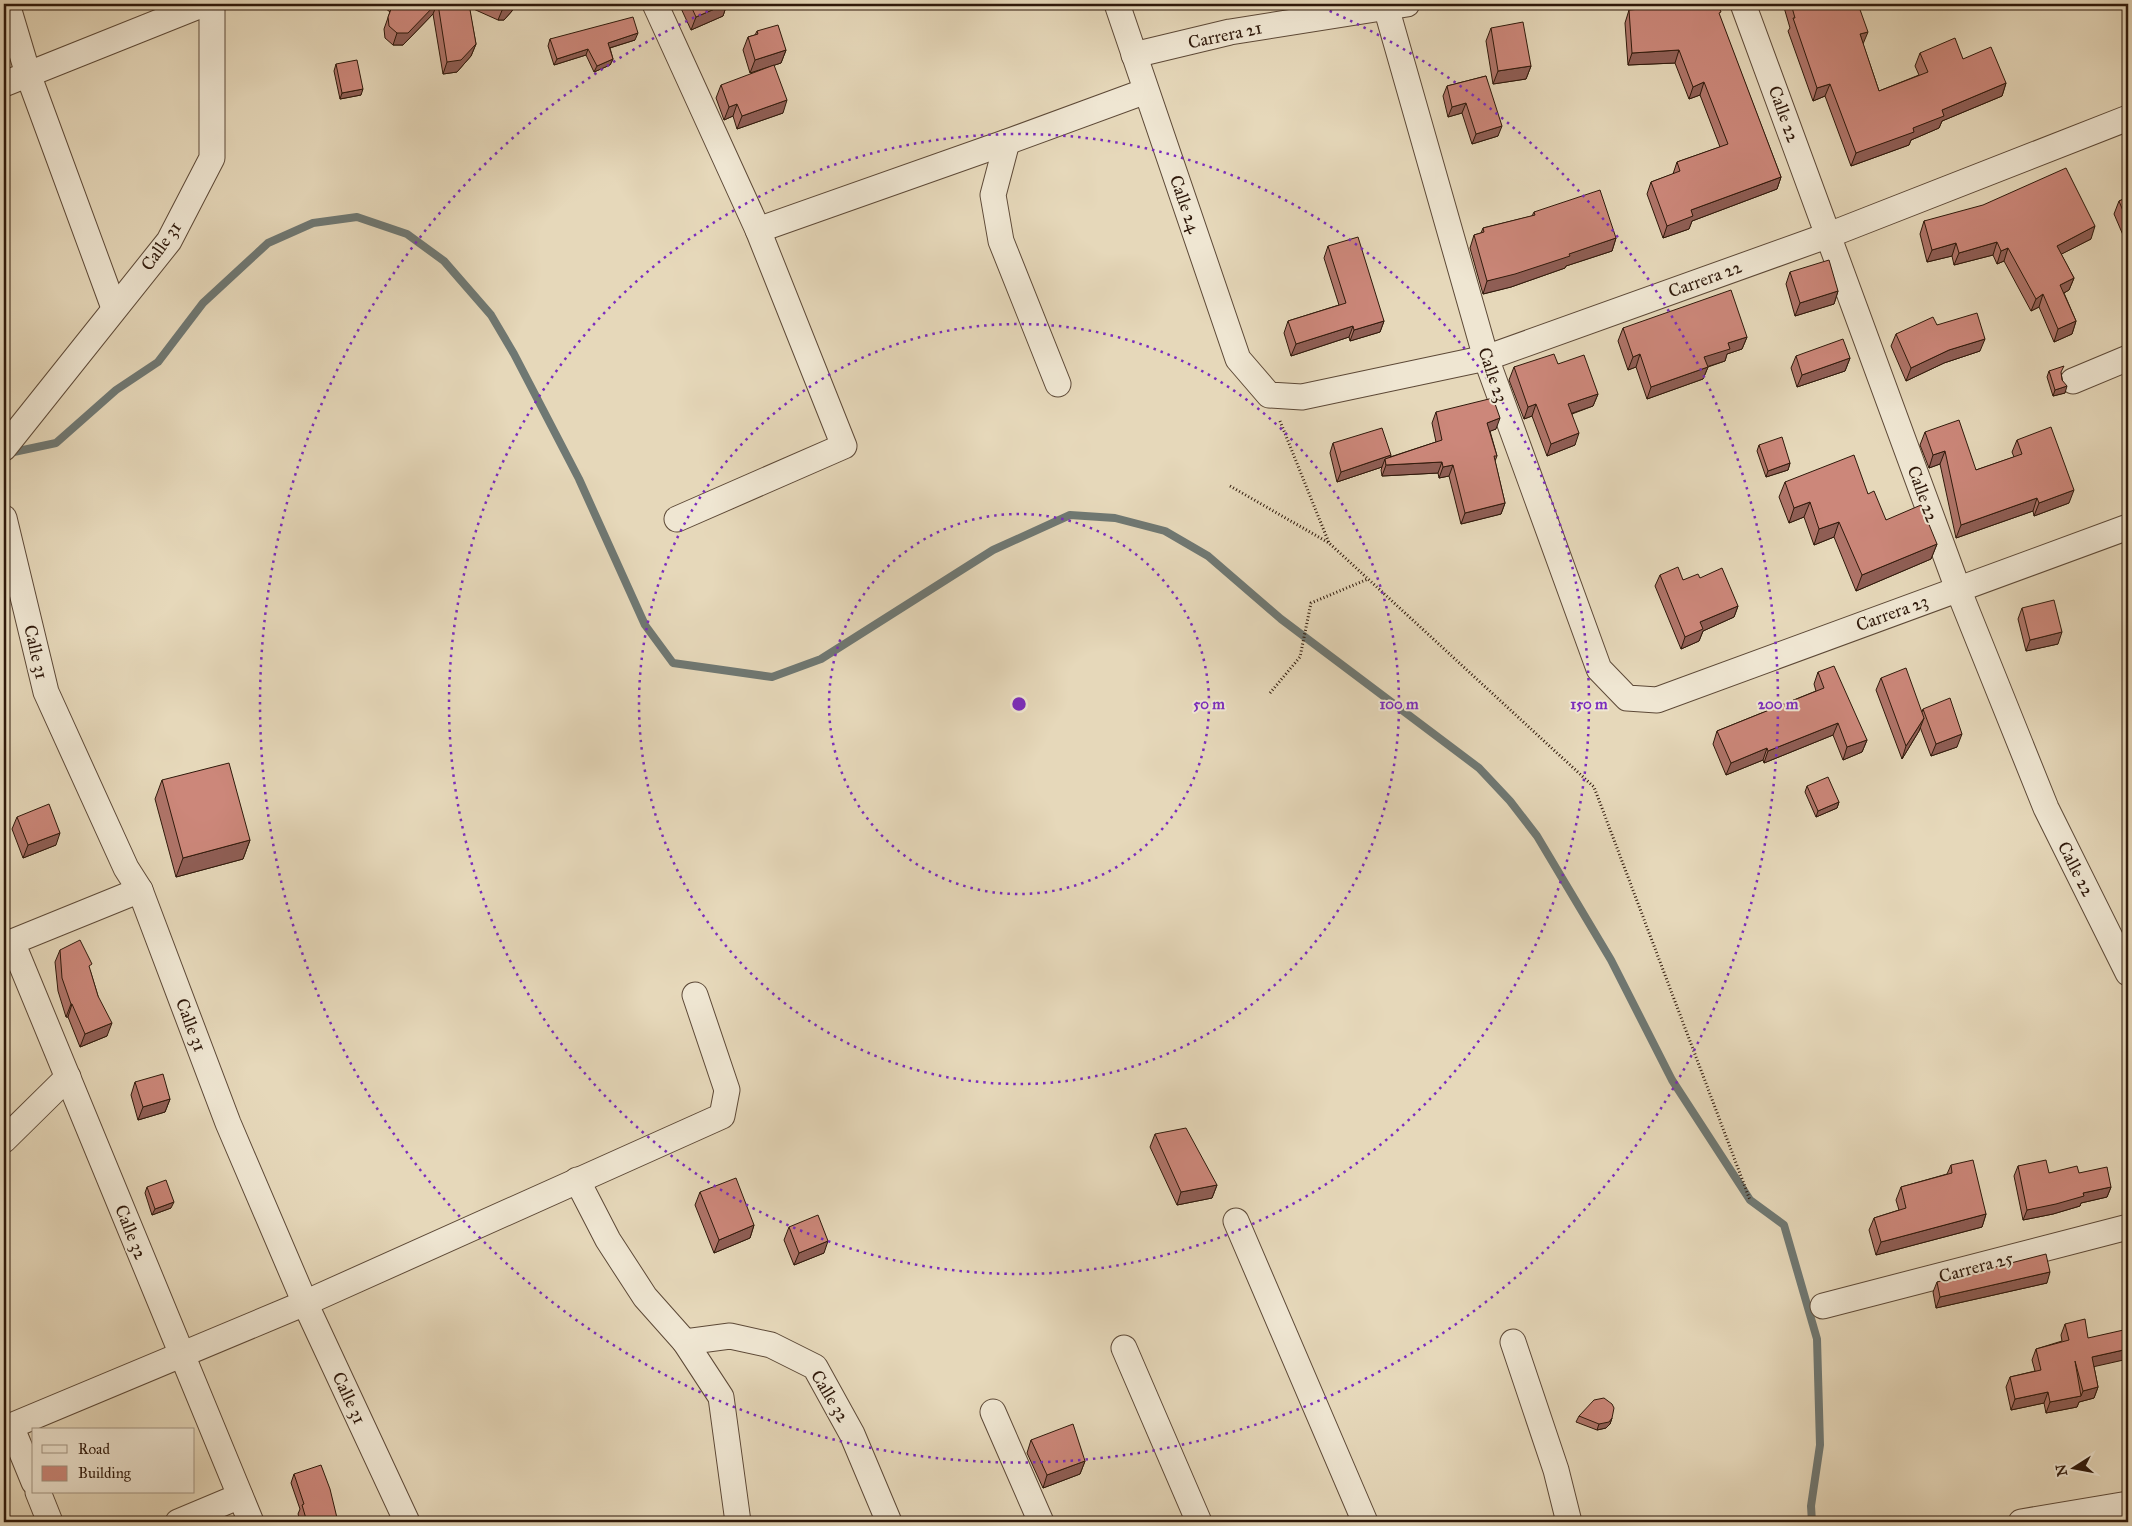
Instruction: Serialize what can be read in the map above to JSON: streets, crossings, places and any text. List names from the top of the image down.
{
  "streets": {
    "street": [
      "Carrera 21",
      "Calle 22",
      "Calle 24",
      "Calle 31",
      "Carrera 22",
      "Calle 23",
      "Carrera 23",
      "Calle 32",
      "Carrera 25"
    ]
  },
  "crossings": [
    ["Carrera 21", "Calle 24"],
    ["Carrera 21", "Calle 23"],
    ["Calle 22", "Carrera 22"],
    ["Calle 22", "Carrera 23"],
    ["Calle 24", "Carrera 22"],
    ["Calle 31", "Calle 32"],
    ["Carrera 22", "Calle 23"],
    ["Calle 23", "Carrera 23"]
  ],
  "legend": ["Road", "Building"],
  "north": "left",
  "rings": [
    "50 m",
    "100 m",
    "150 m",
    "200 m"
  ]
}
